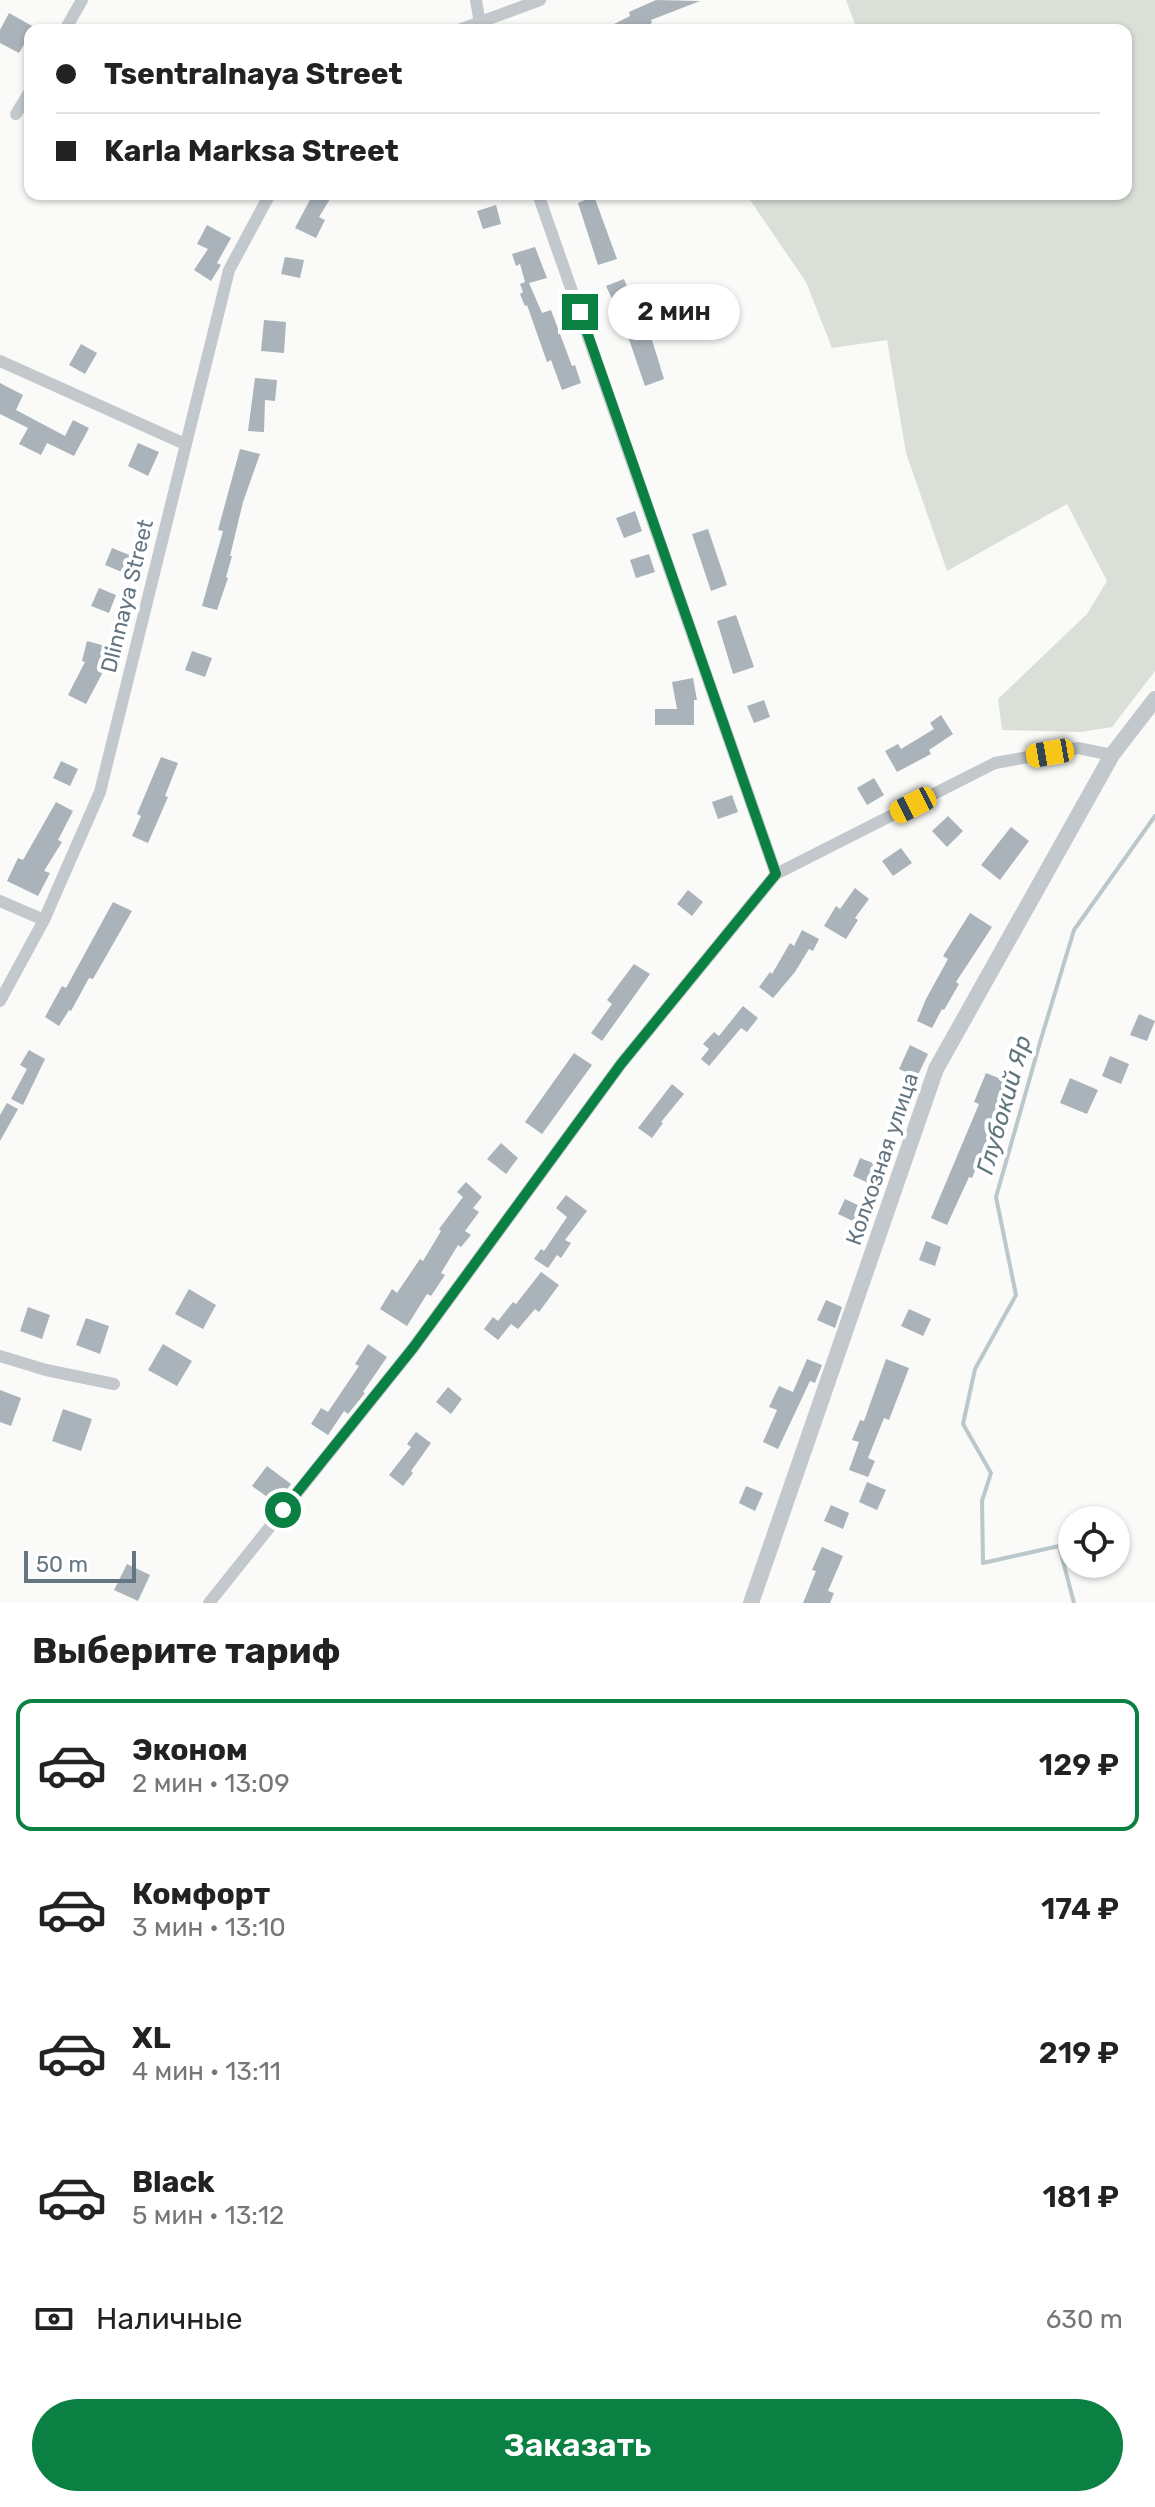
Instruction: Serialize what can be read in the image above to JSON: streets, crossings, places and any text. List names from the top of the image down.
{
  "streets": {
    "street": ["Dlinnaya Street", "Колхозная улица"]
  },
  "water": ["Глубокий Яр"],
  "scale_bar": "50 m",
  "page": {
    "banner": ["Tsentralnaya Street", "Karla Marksa Street"],
    "bubble": "2 мин",
    "scale": "50 m",
    "heading": "Выберите тариф",
    "list": [
      {
        "name": "Эконом",
        "note": "2 мин · 13:09",
        "value": "129 ₽"
      },
      {
        "name": "Комфорт",
        "note": "3 мин · 13:10",
        "value": "174 ₽"
      },
      {
        "name": "XL",
        "note": "4 мин · 13:11",
        "value": "219 ₽"
      },
      {
        "name": "Black",
        "note": "5 мин · 13:12",
        "value": "181 ₽"
      }
    ],
    "pay": ["Наличные", "630 m"],
    "buttons": "Заказать"
  }
}
